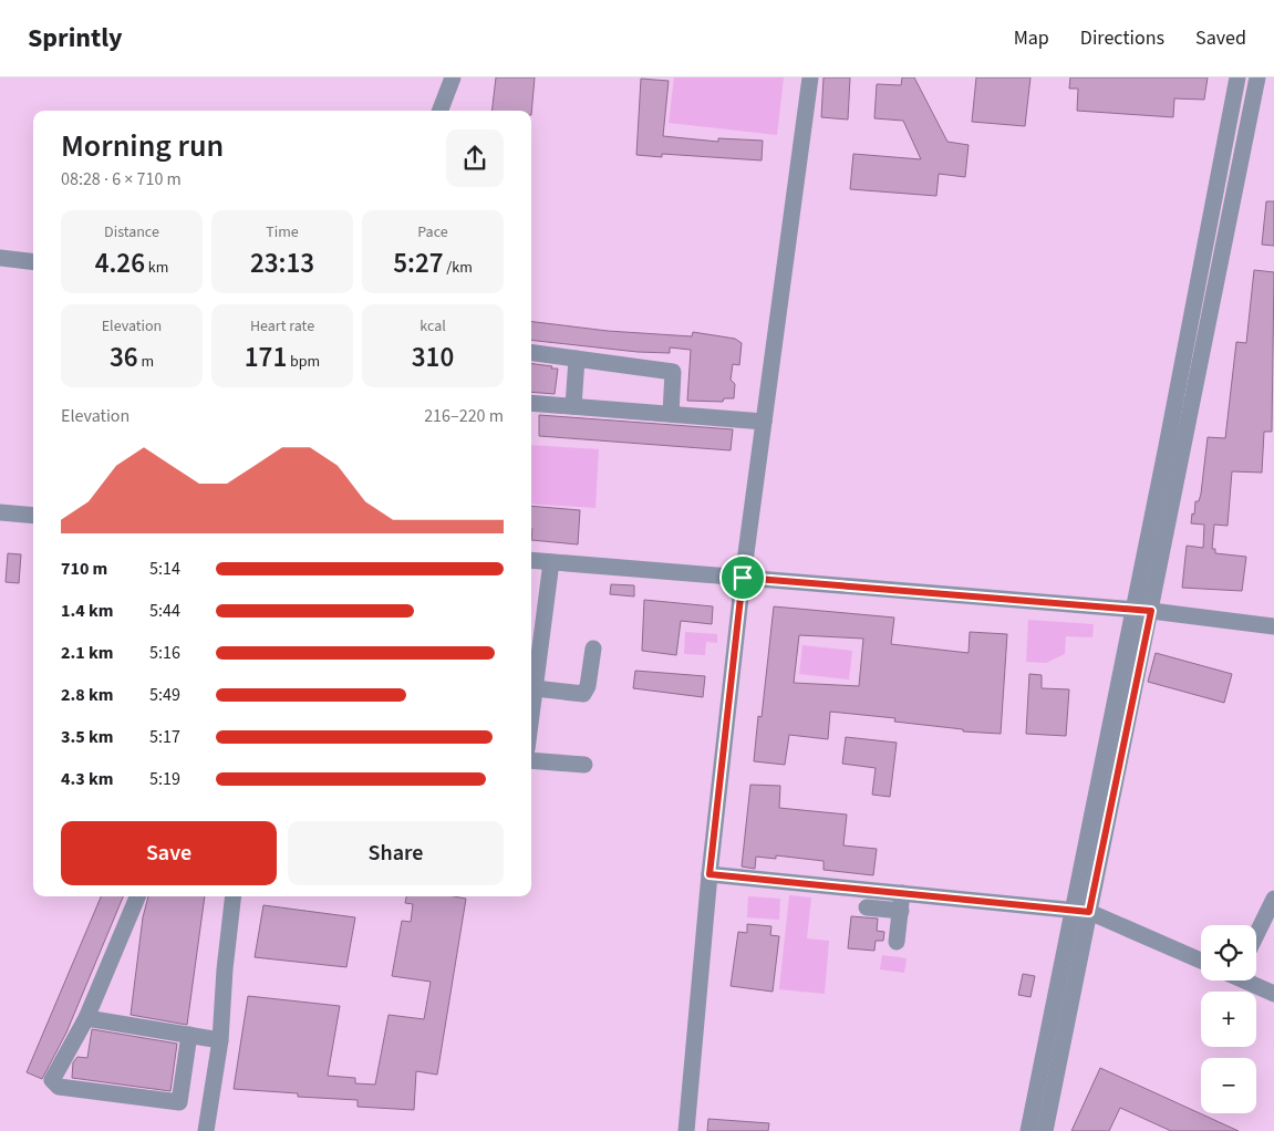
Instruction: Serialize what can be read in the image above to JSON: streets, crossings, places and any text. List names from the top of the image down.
{
  "page": {
    "header": "Sprintly",
    "nav": ["Map", "Directions", "Saved"],
    "heading": ["Morning run", "08:28 · 6 × 710 m"],
    "stats": [
      ["Distance", "4.26 km"],
      ["Time", "23:13"],
      ["Pace", "5:27 /km"],
      ["Elevation", "36 m"],
      ["Heart rate", "171 bpm"],
      ["kcal", "310"]
    ],
    "chart": ["Elevation", "216–220 m"],
    "list": [
      {
        "name": "710 m",
        "note": "5:14"
      },
      {
        "name": "1.4 km",
        "note": "5:44"
      },
      {
        "name": "2.1 km",
        "note": "5:16"
      },
      {
        "name": "2.8 km",
        "note": "5:49"
      },
      {
        "name": "3.5 km",
        "note": "5:17"
      },
      {
        "name": "4.3 km",
        "note": "5:19"
      }
    ],
    "buttons": ["Save", "Share"],
    "map_buttons": ["+", "−"]
  }
}
